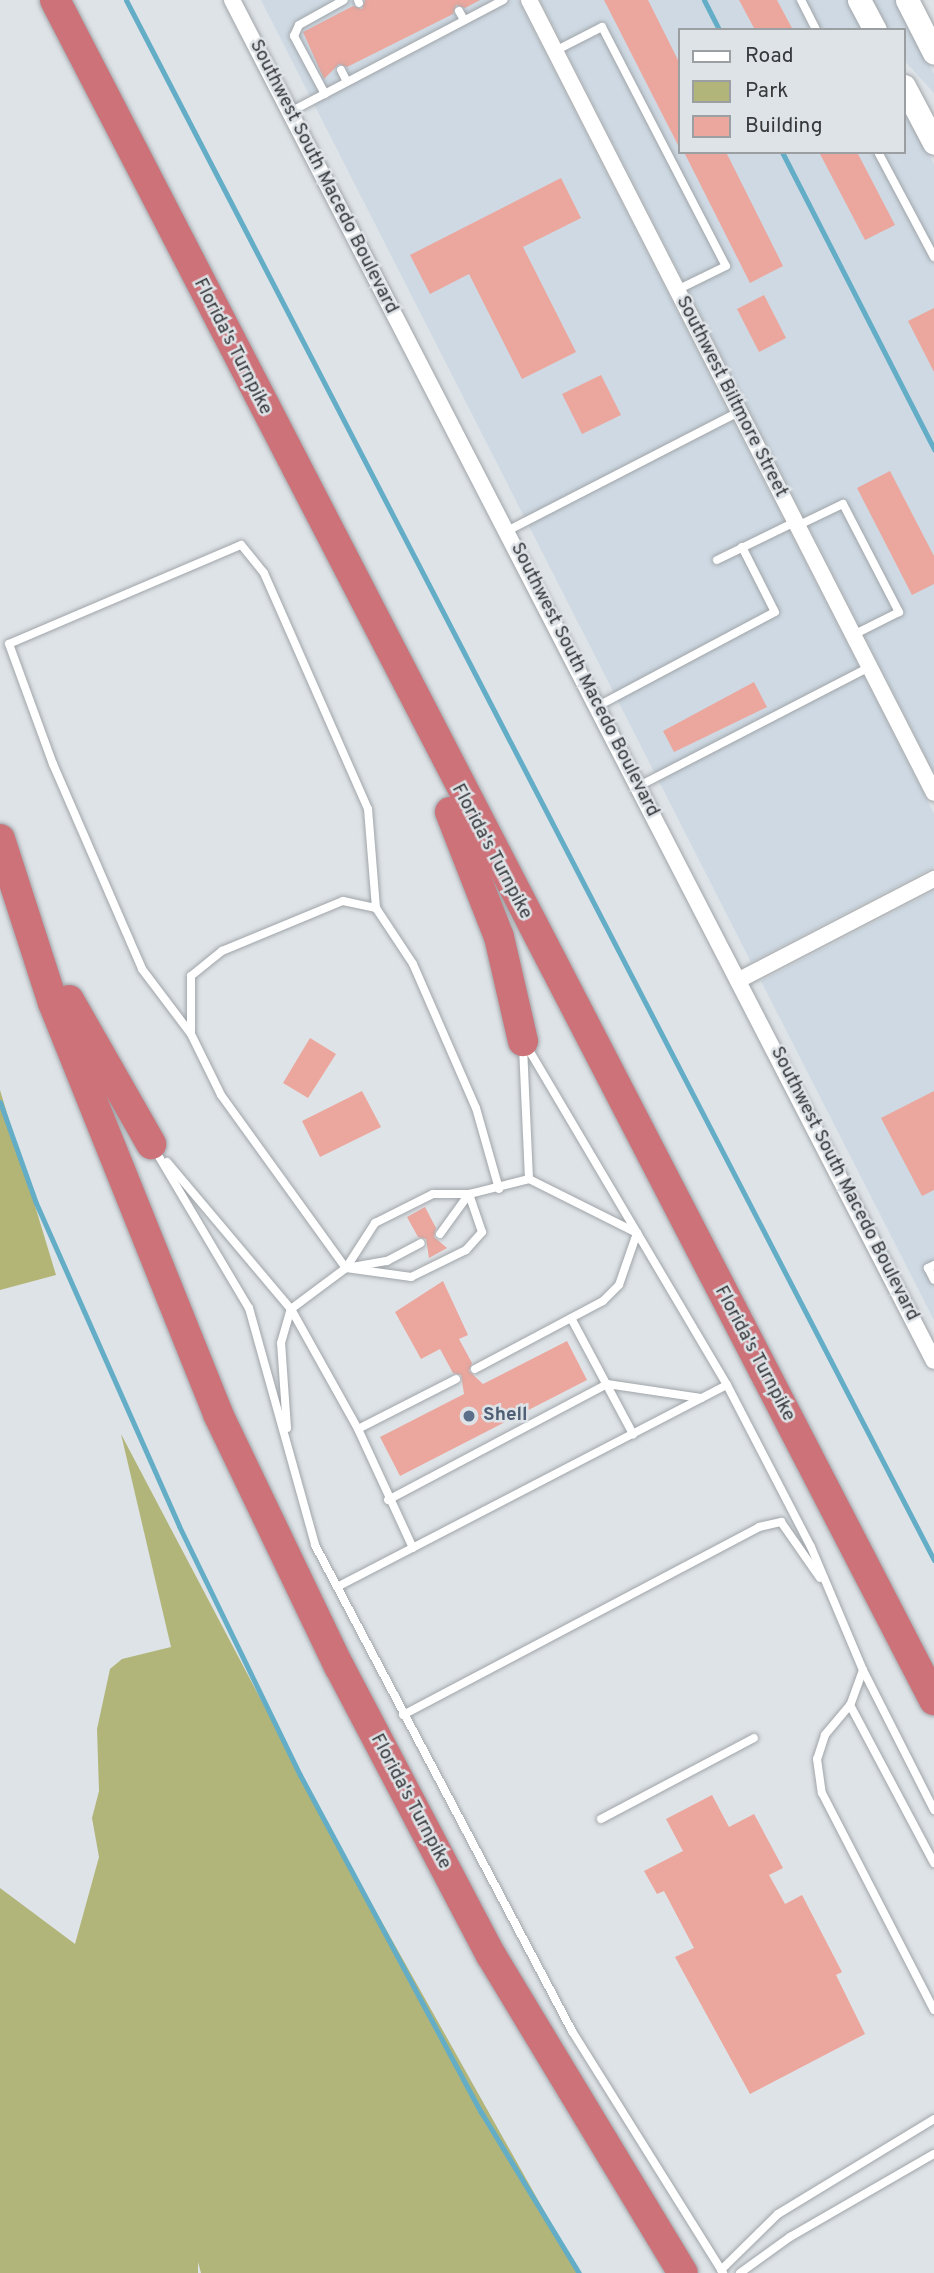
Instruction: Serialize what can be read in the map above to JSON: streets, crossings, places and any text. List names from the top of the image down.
{
  "streets": {
    "highway": ["Florida's Turnpike"],
    "street": ["Southwest South Macedo Boulevard", "Southwest Biltmore Street"]
  },
  "places": ["Shell"],
  "legend": ["Road", "Park", "Building"]
}
